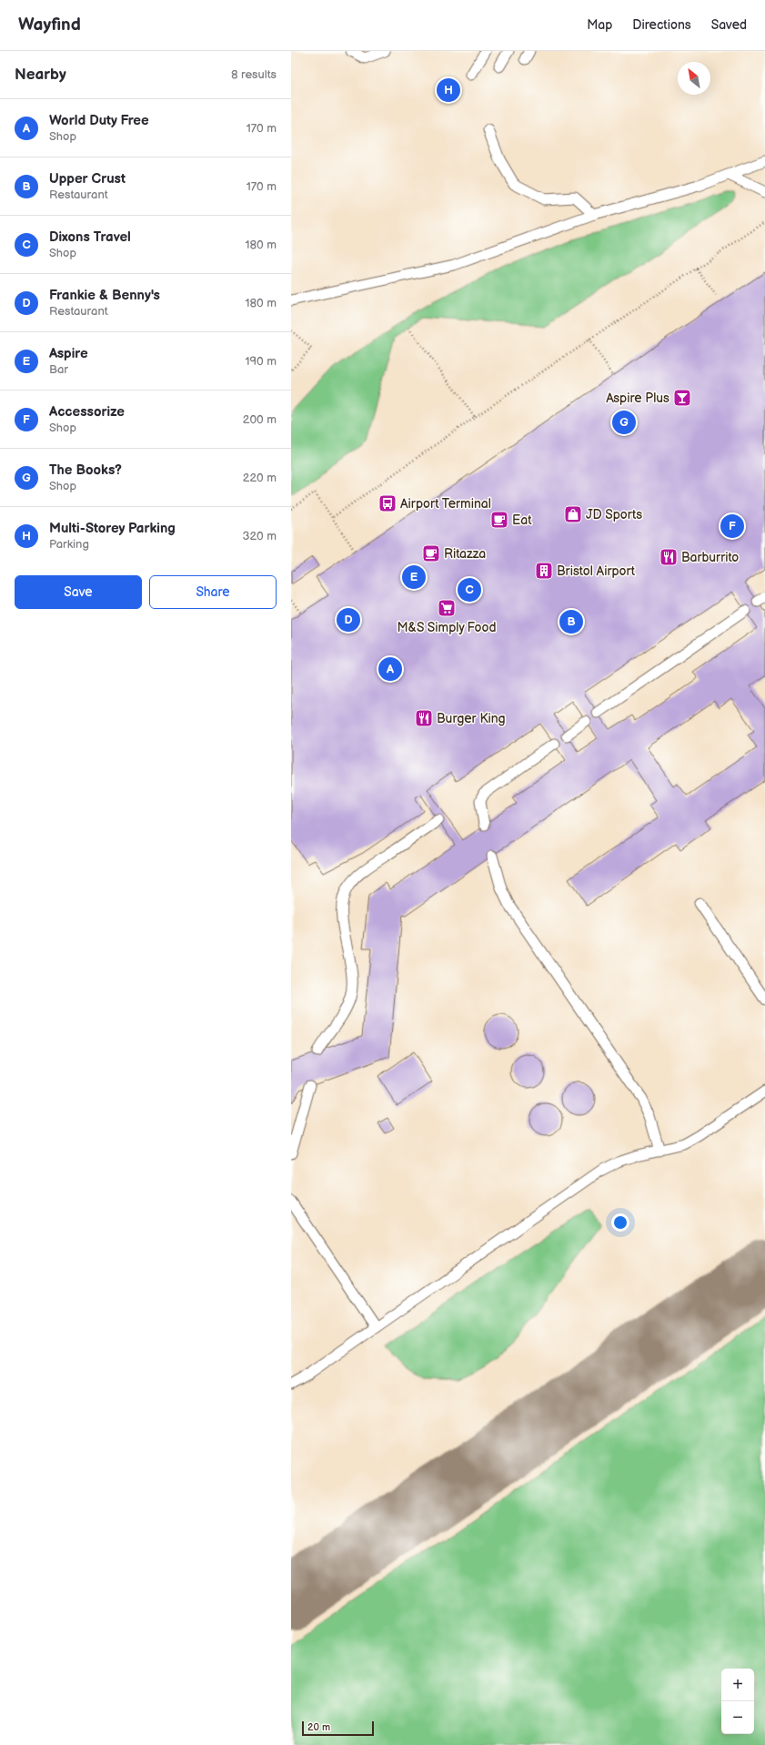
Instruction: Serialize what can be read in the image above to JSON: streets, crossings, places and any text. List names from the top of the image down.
{
  "places": {
    "bar": ["Aspire Plus"],
    "bus stop": ["Airport Terminal"],
    "shop": ["JD Sports"],
    "cafe": ["Eat", "Ritazza"],
    "restaurant": ["Barburrito", "Burger King"],
    "building": ["Bristol Airport"],
    "supermarket": ["M&S Simply Food"]
  },
  "scale_bar": "20 m",
  "north": "top left",
  "page": {
    "header": "Wayfind",
    "nav": ["Map", "Directions", "Saved"],
    "heading": ["Nearby", "8 results"],
    "pins": [
      "H",
      "G",
      "F",
      "E",
      "C",
      "D",
      "B",
      "A"
    ],
    "list": [
      {
        "mark": "A",
        "name": "World Duty Free",
        "note": "Shop",
        "value": "170 m"
      },
      {
        "mark": "B",
        "name": "Upper Crust",
        "note": "Restaurant",
        "value": "170 m"
      },
      {
        "mark": "C",
        "name": "Dixons Travel",
        "note": "Shop",
        "value": "180 m"
      },
      {
        "mark": "D",
        "name": "Frankie & Benny's",
        "note": "Restaurant",
        "value": "180 m"
      },
      {
        "mark": "E",
        "name": "Aspire",
        "note": "Bar",
        "value": "190 m"
      },
      {
        "mark": "F",
        "name": "Accessorize",
        "note": "Shop",
        "value": "200 m"
      },
      {
        "mark": "G",
        "name": "The Books?",
        "note": "Shop",
        "value": "220 m"
      },
      {
        "mark": "H",
        "name": "Multi-Storey Parking",
        "note": "Parking",
        "value": "320 m"
      }
    ],
    "buttons": ["Save", "Share"],
    "map_buttons": ["+", "−"],
    "scale": "20 m"
  }
}
